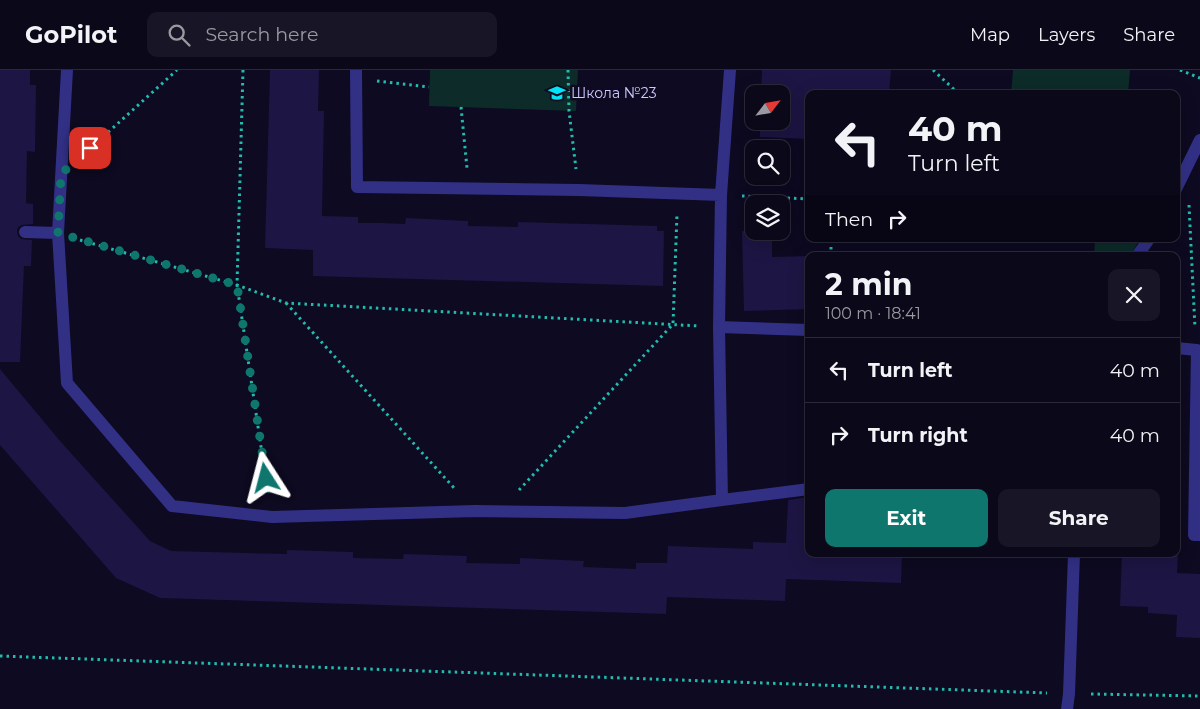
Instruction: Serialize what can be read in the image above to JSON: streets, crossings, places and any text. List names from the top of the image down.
{
  "places": {
    "school or university": ["Школа №23"]
  },
  "north": "top right",
  "page": {
    "header": "GoPilot",
    "search": "Search here",
    "nav": ["Map", "Layers", "Share"],
    "turn": ["40 m", "Turn left"],
    "then": "Then",
    "heading": ["2 min", "100 m · 18:41"],
    "list": [
      {
        "name": "Turn left",
        "value": "40 m"
      },
      {
        "name": "Turn right",
        "value": "40 m"
      }
    ],
    "buttons": ["Exit", "Share"]
  }
}
